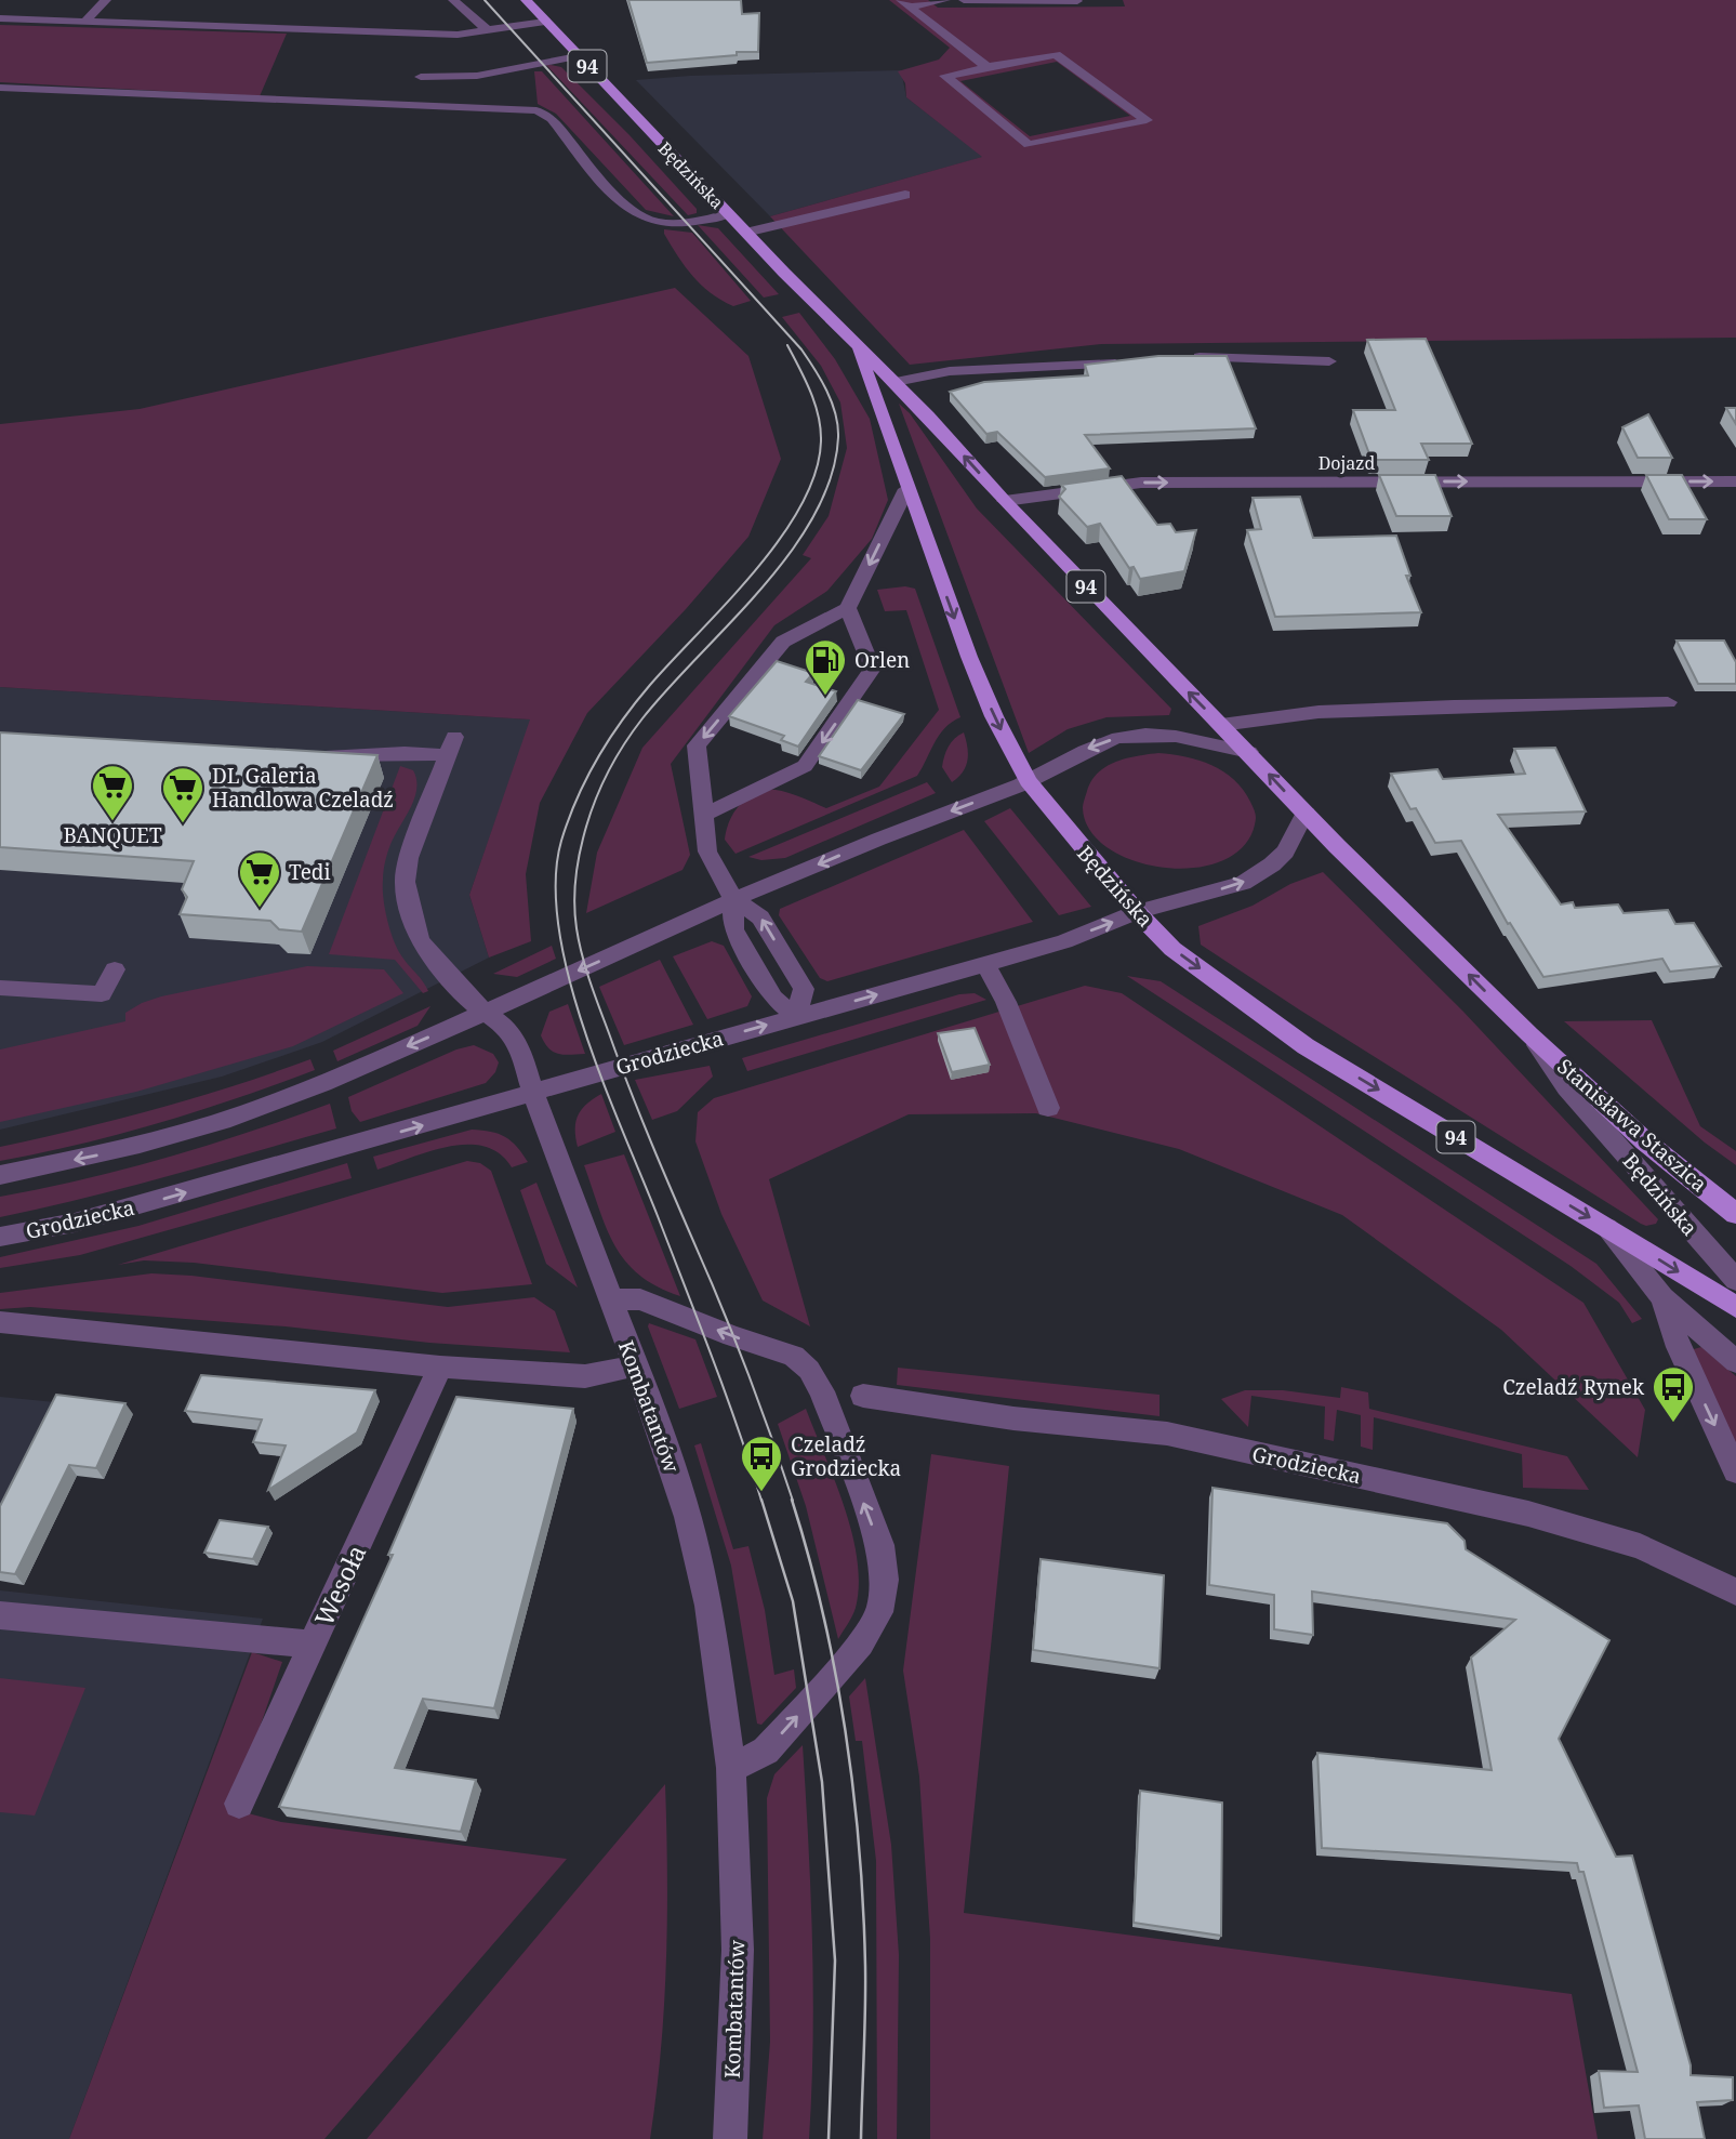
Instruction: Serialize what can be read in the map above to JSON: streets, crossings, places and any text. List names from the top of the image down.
{
  "streets": {
    "main road": ["94", "Będzińska", "Stanisława Staszica"],
    "street": [
      "Dojazd",
      "Grodziecka",
      "Kombatantów",
      "Wesoła"
    ]
  },
  "crossings": [
    ["94", "Będzińska"],
    ["94", "Grodziecka"],
    ["Będzińska", "Dojazd"],
    ["Będzińska", "Grodziecka"],
    ["Będzińska", "Stanisława Staszica"],
    ["Grodziecka", "Kombatantów"]
  ],
  "places": {
    "fuel station": ["Orlen"],
    "supermarket": ["BANQUET", "DL Galeria Handlowa Czeladź", "Tedi"],
    "bus stop": ["Czeladź Rynek", "Czeladź Grodziecka"]
  }
}
